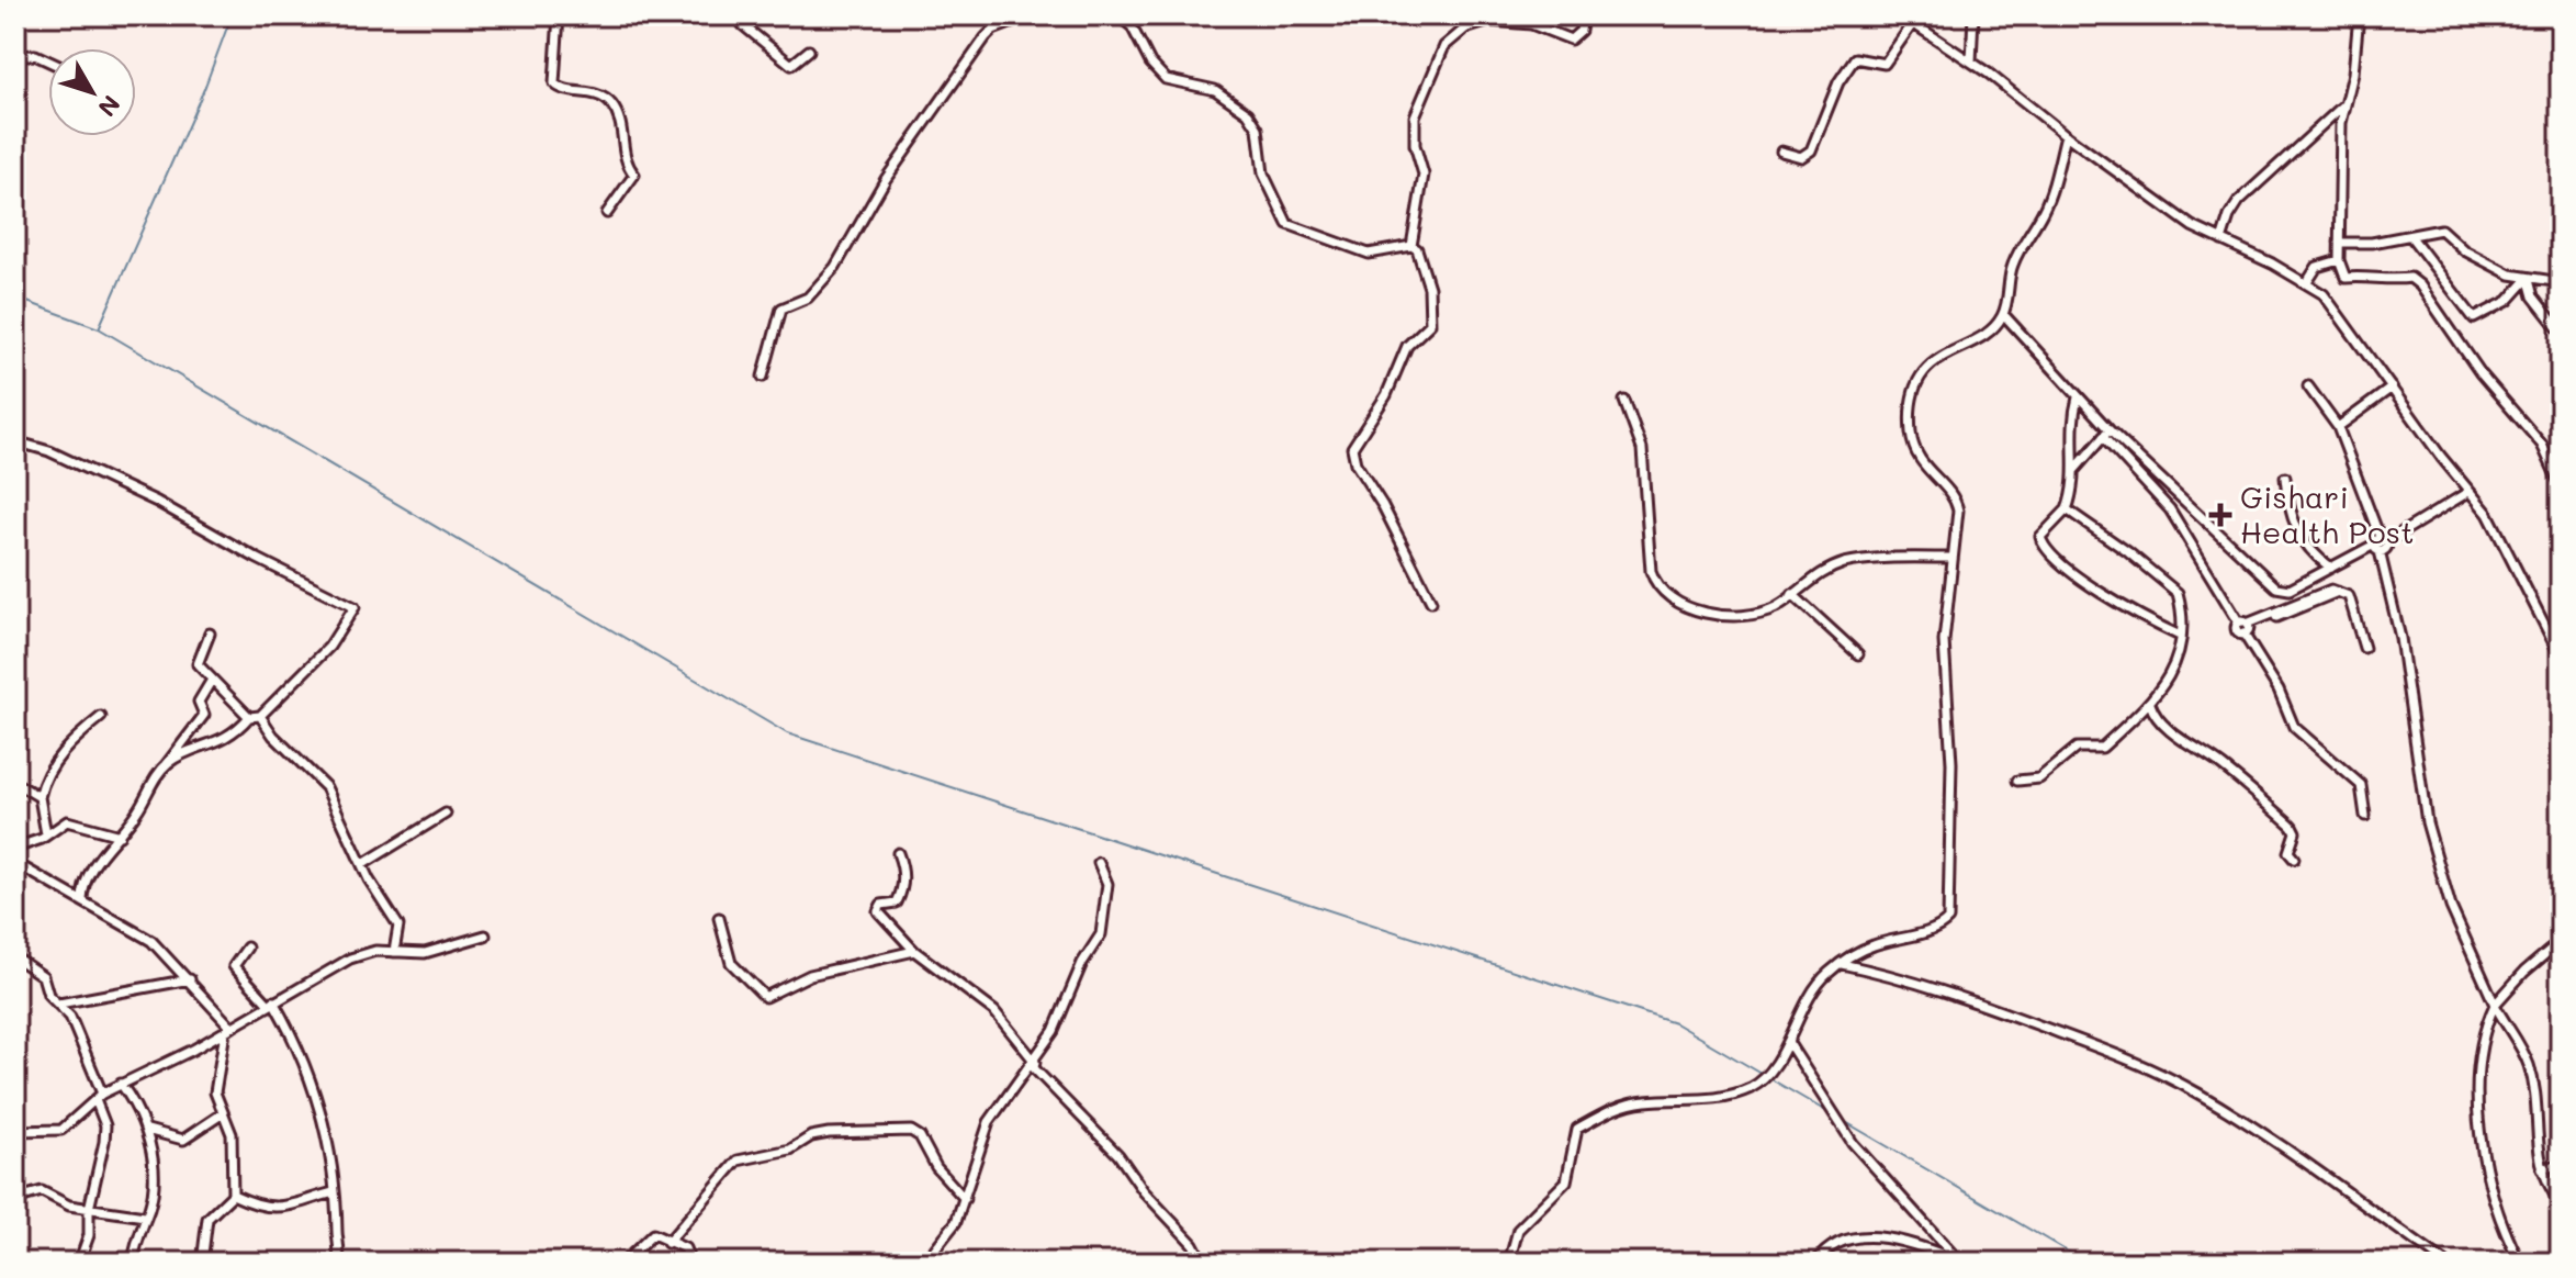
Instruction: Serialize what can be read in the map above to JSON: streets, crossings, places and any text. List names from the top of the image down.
{
  "places": {
    "health": ["Gishari Health Post"]
  },
  "north": "bottom right"
}
